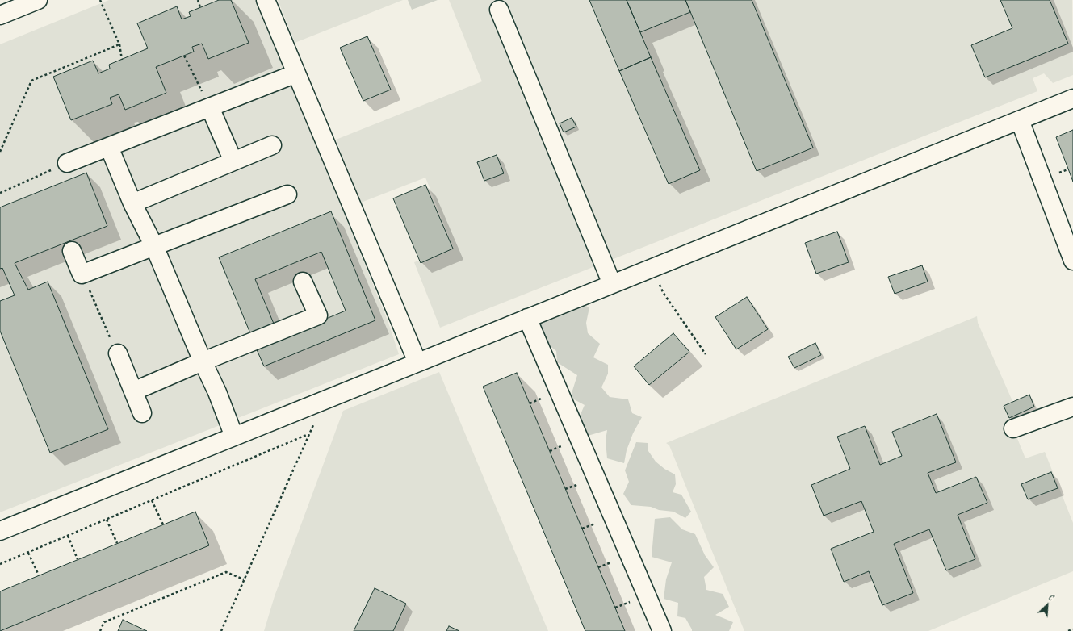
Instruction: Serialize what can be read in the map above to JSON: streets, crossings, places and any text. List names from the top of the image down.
{
  "north": "top right"
}
